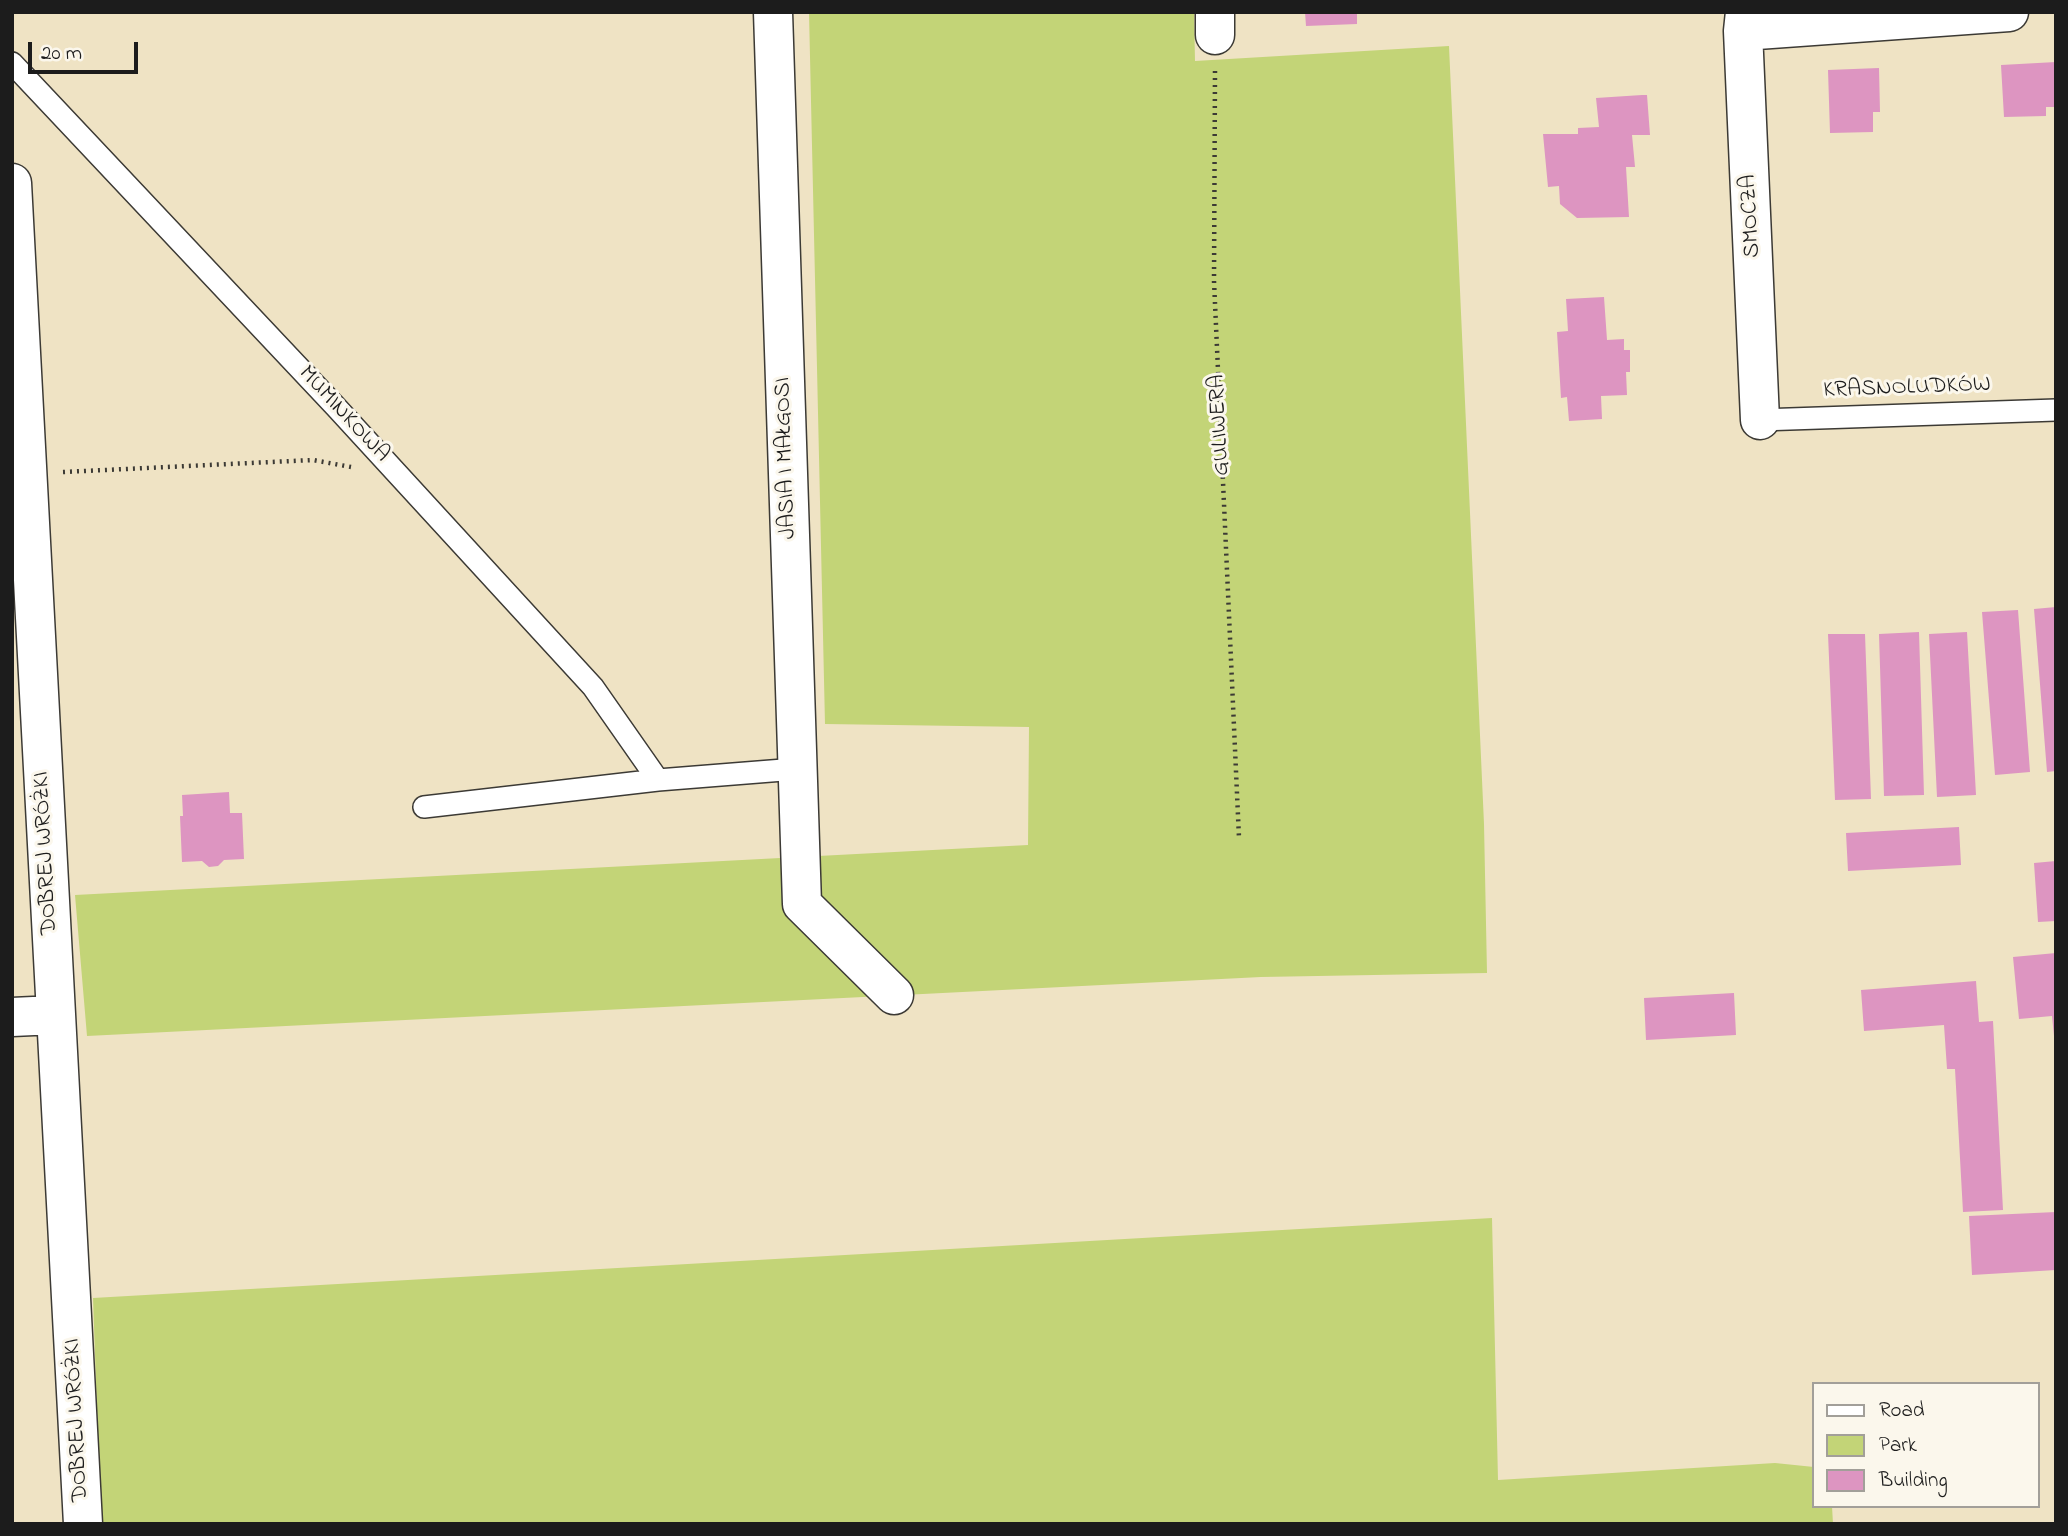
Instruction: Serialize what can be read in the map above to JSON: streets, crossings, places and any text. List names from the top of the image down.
{
  "streets": {
    "street": ["SMOCZA", "JASIA I MAŁGOSI", "DOBREJ WRÓŻKI"],
    "lane": ["KRASNOLUDKÓW", "MUMINKOWA"],
    "path": ["GULIWERA"]
  },
  "crossings": [
    ["SMOCZA", "KRASNOLUDKÓW"]
  ],
  "legend": ["Road", "Park", "Building"],
  "scale_bar": "20 m"
}
